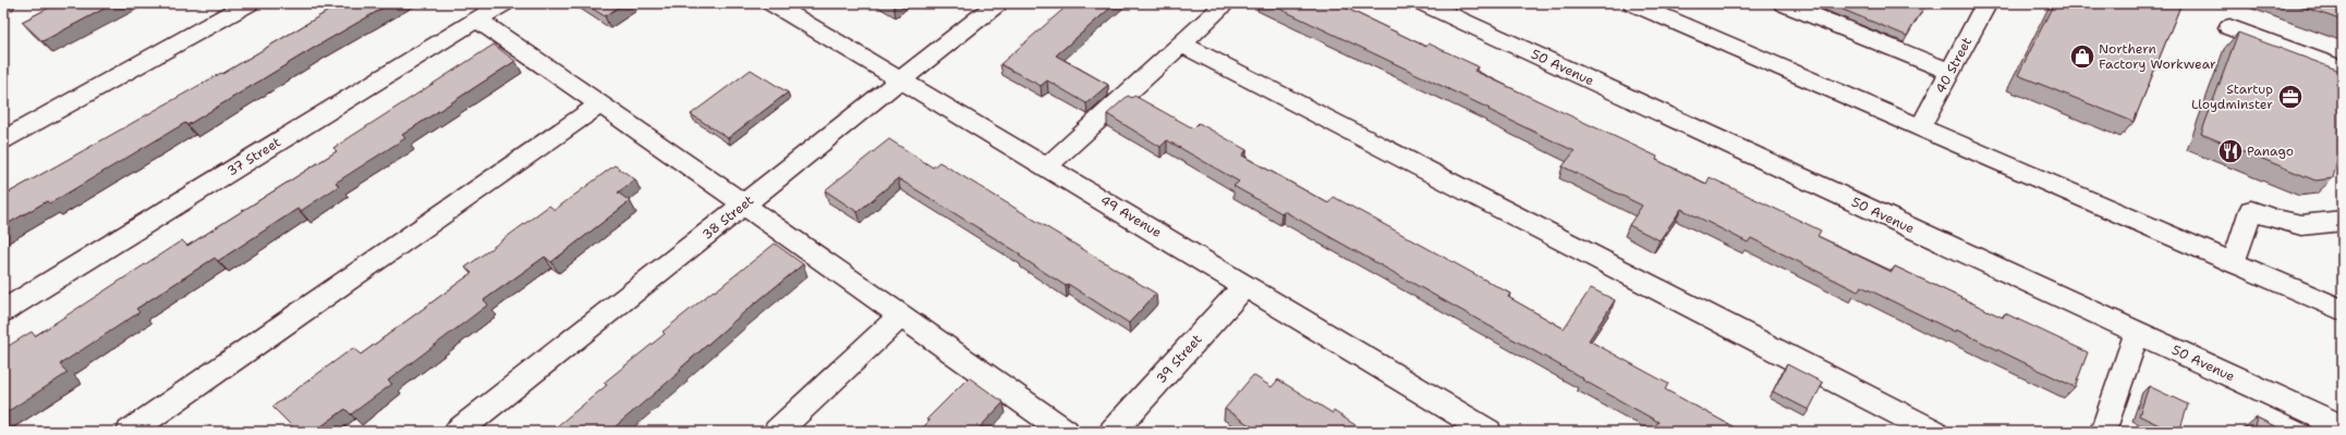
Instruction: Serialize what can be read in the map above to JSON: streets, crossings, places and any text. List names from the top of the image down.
{
  "streets": {
    "street": [
      "40 Street",
      "50 Avenue",
      "37 Street",
      "49 Avenue",
      "38 Street",
      "39 Street"
    ]
  },
  "crossings": [
    ["49 Avenue", "38 Street"],
    ["49 Avenue", "39 Street"]
  ],
  "places": {
    "shop": ["Northern Factory Workwear"],
    "office": ["Startup Lloydminster"],
    "restaurant": ["Panago"]
  }
}
